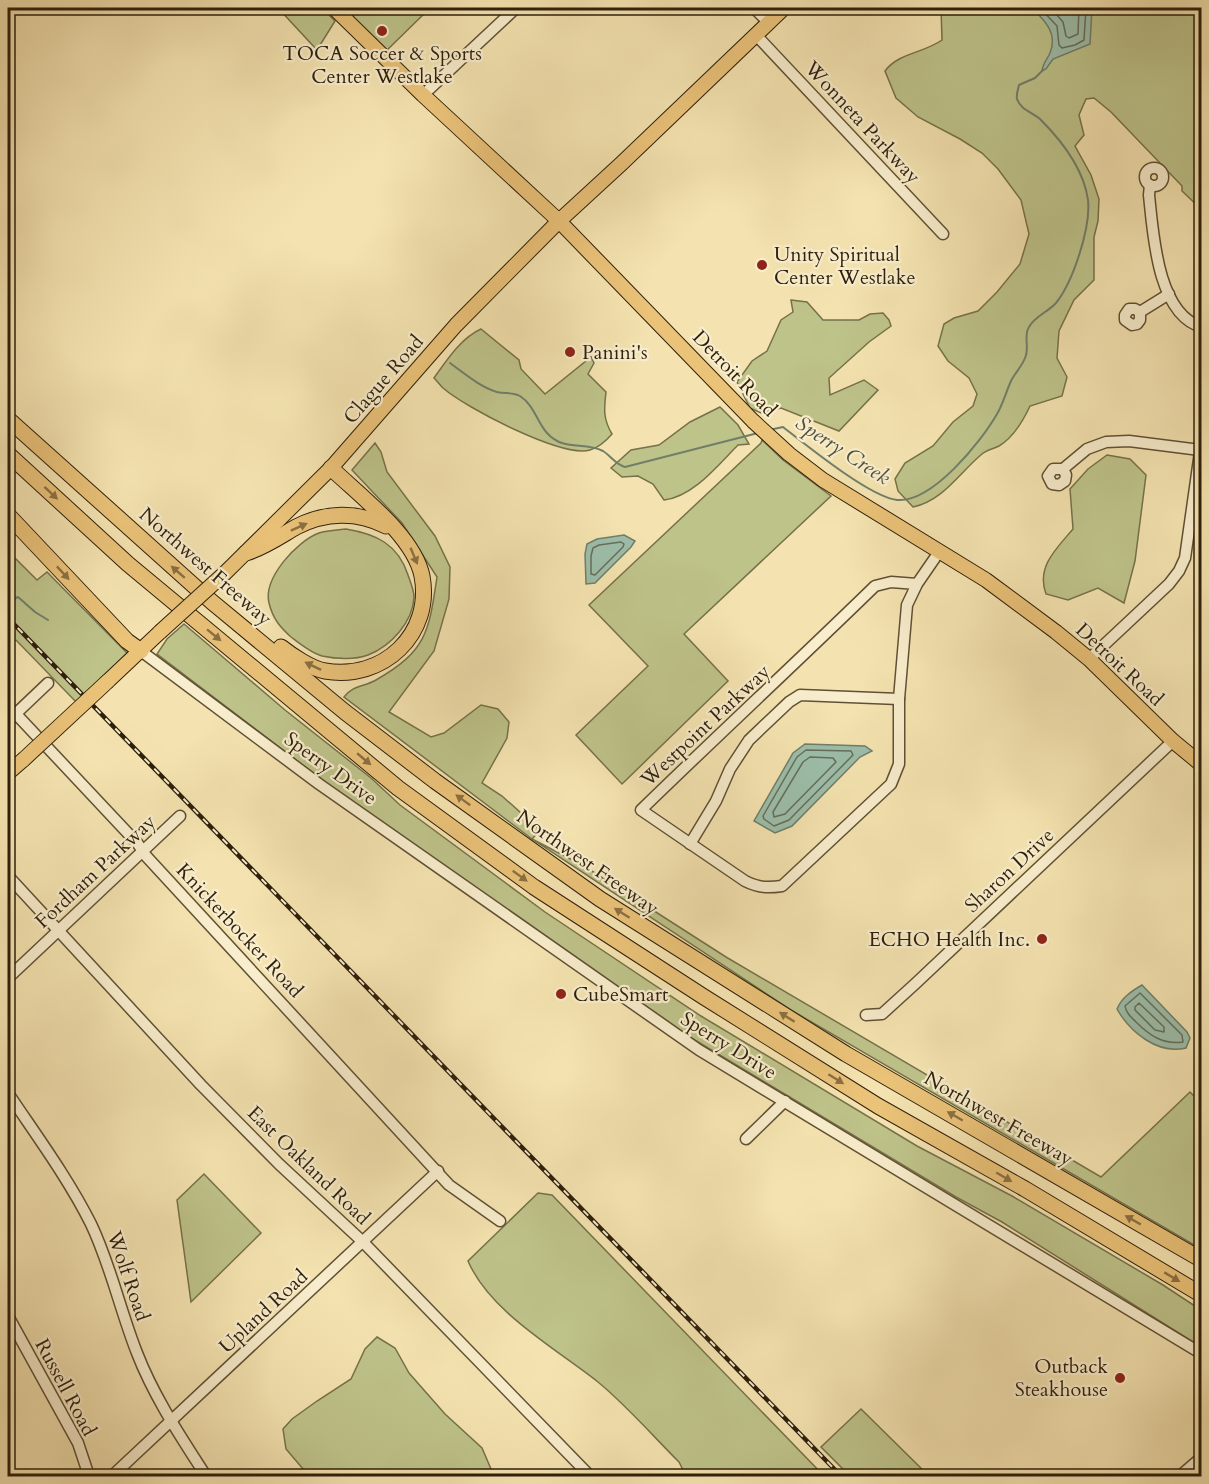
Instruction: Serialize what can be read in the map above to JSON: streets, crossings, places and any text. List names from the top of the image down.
{
  "streets": {
    "highway": ["Northwest Freeway"],
    "main road": ["Detroit Road", "Clague Road"],
    "street": [
      "Wonneta Parkway",
      "Westpoint Parkway",
      "Sperry Drive",
      "Sharon Drive",
      "Fordham Parkway",
      "Knickerbocker Road",
      "East Oakland Road",
      "Wolf Road",
      "Upland Road",
      "Russell Road"
    ]
  },
  "crossings": [
    ["Wonneta Parkway", "Clague Road"],
    ["Detroit Road", "Clague Road"],
    ["Detroit Road", "Westpoint Parkway"],
    ["Detroit Road", "Sharon Drive"],
    ["Clague Road", "Sperry Drive"],
    ["Fordham Parkway", "Knickerbocker Road"],
    ["Fordham Parkway", "East Oakland Road"],
    ["Knickerbocker Road", "Upland Road"],
    ["East Oakland Road", "Upland Road"],
    ["Wolf Road", "Upland Road"]
  ],
  "water": ["Sperry Creek"],
  "places": [
    "TOCA Soccer & Sports Center Westlake",
    "Unity Spiritual Center Westlake",
    "Panini's",
    "ECHO Health Inc.",
    "CubeSmart",
    "Outback Steakhouse"
  ]
}
